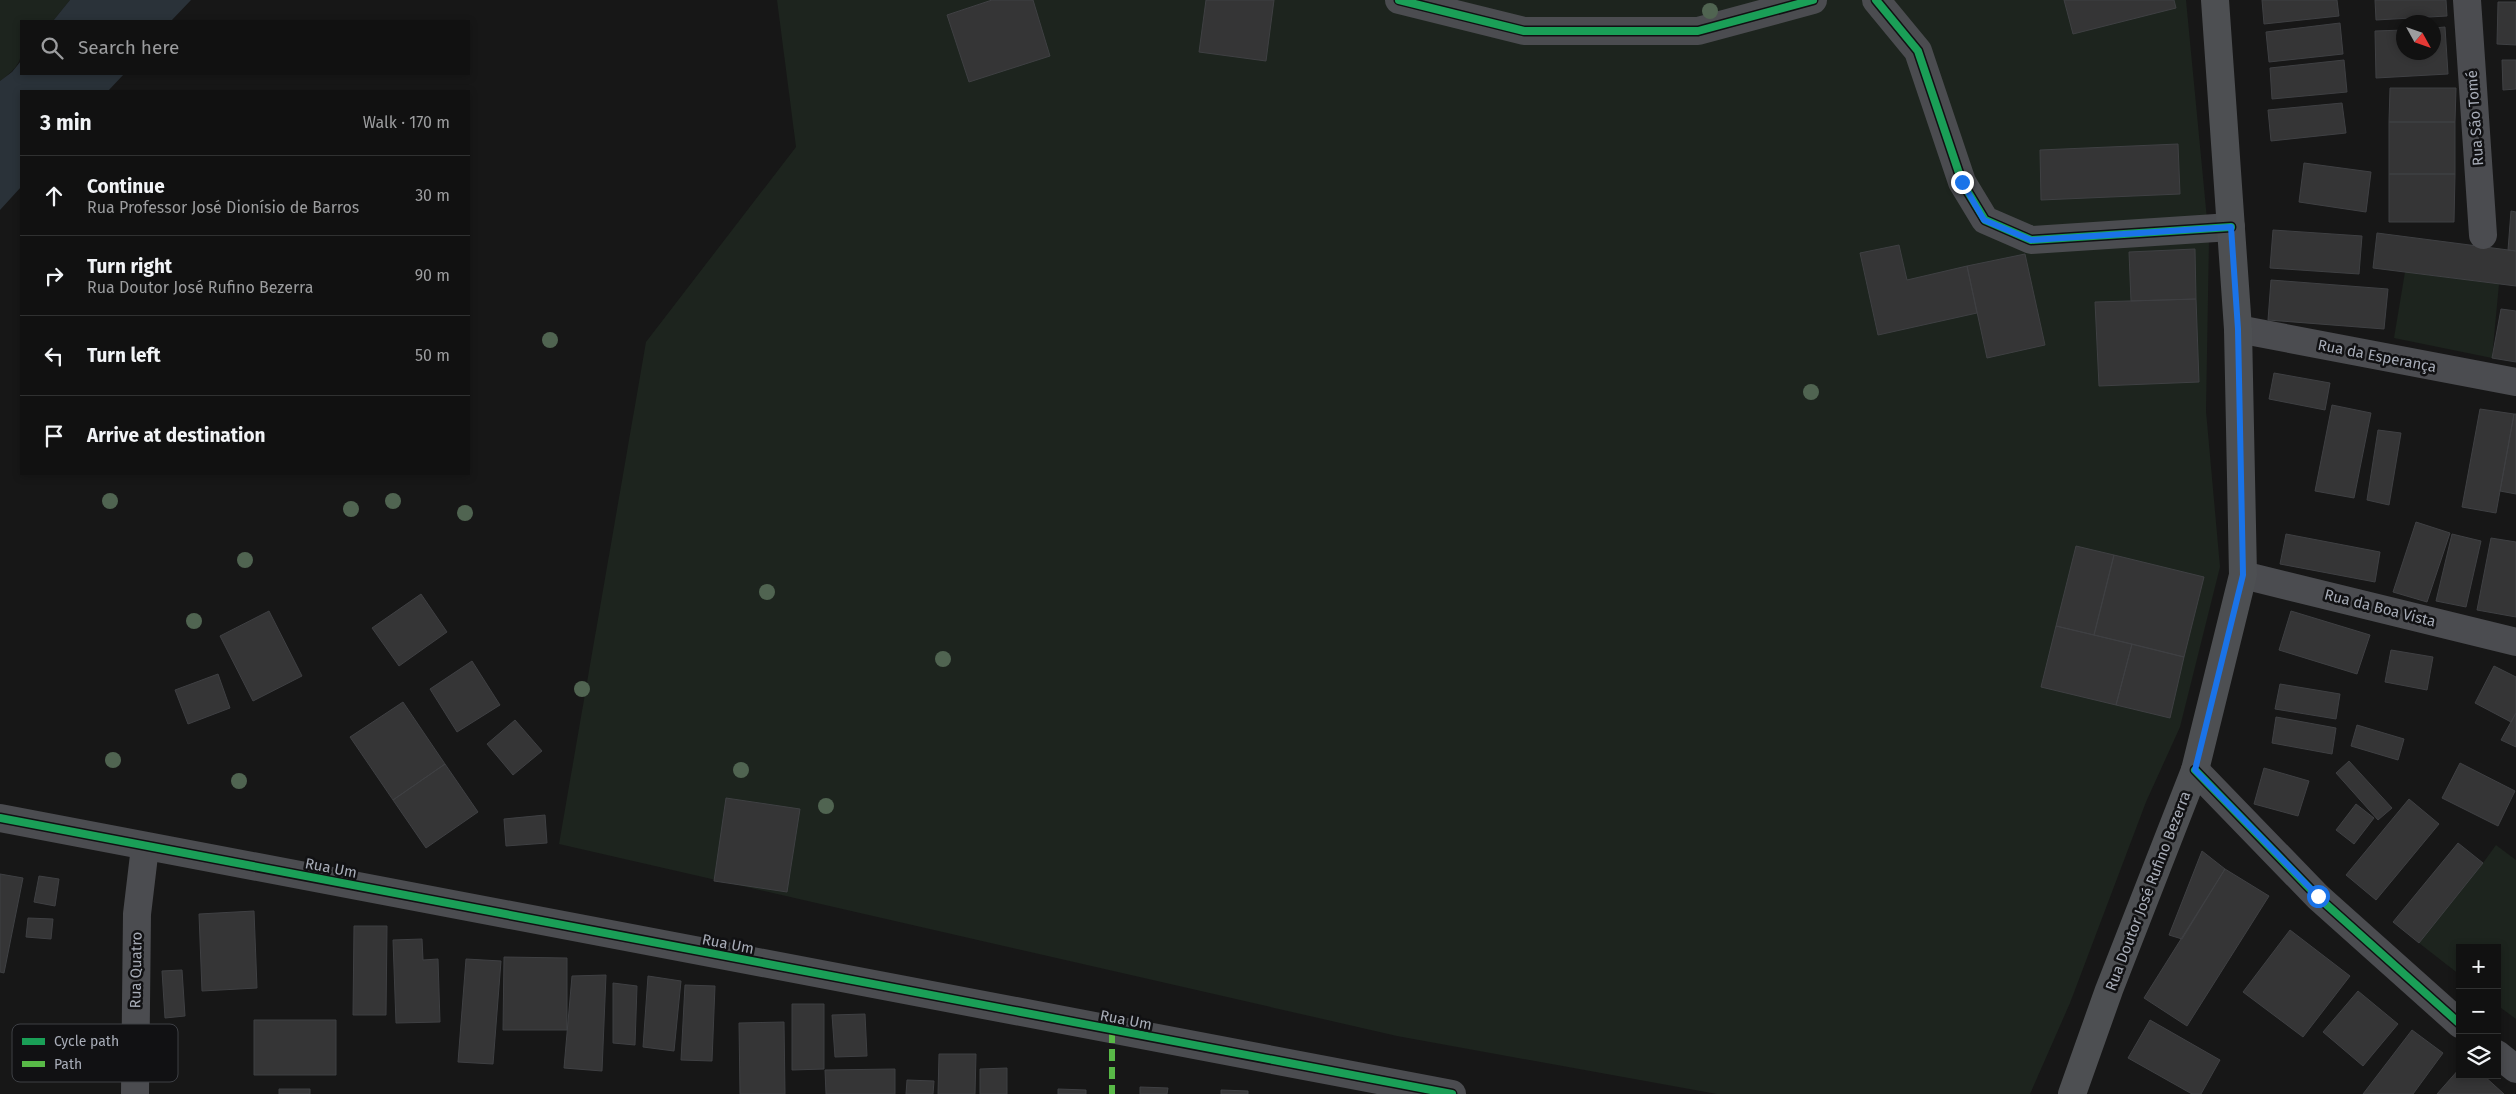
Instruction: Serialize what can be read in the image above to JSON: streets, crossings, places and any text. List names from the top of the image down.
{
  "streets": {
    "main road": ["Rua Doutor José Rufino Bezerra"],
    "street": [
      "Rua São Tomé",
      "Rua da Esperança",
      "Rua da Boa Vista",
      "Rua Um",
      "Rua Quatro"
    ]
  },
  "crossings": [
    ["Rua da Esperança", "Rua Doutor José Rufino Bezerra"],
    ["Rua da Boa Vista", "Rua Doutor José Rufino Bezerra"],
    ["Rua Um", "Rua Quatro"]
  ],
  "legend": ["Cycle path", "Path"],
  "north": "bottom right",
  "page": {
    "search": "Search here",
    "heading": ["3 min", "Walk · 170 m"],
    "list": [
      ["Continue", "Rua Professor José Dionísio de Barros", "30 m"],
      ["Turn right", "Rua Doutor José Rufino Bezerra", "90 m"],
      ["Turn left", "50 m"],
      "Arrive at destination"
    ],
    "map_buttons": ["+", "−"]
  }
}
